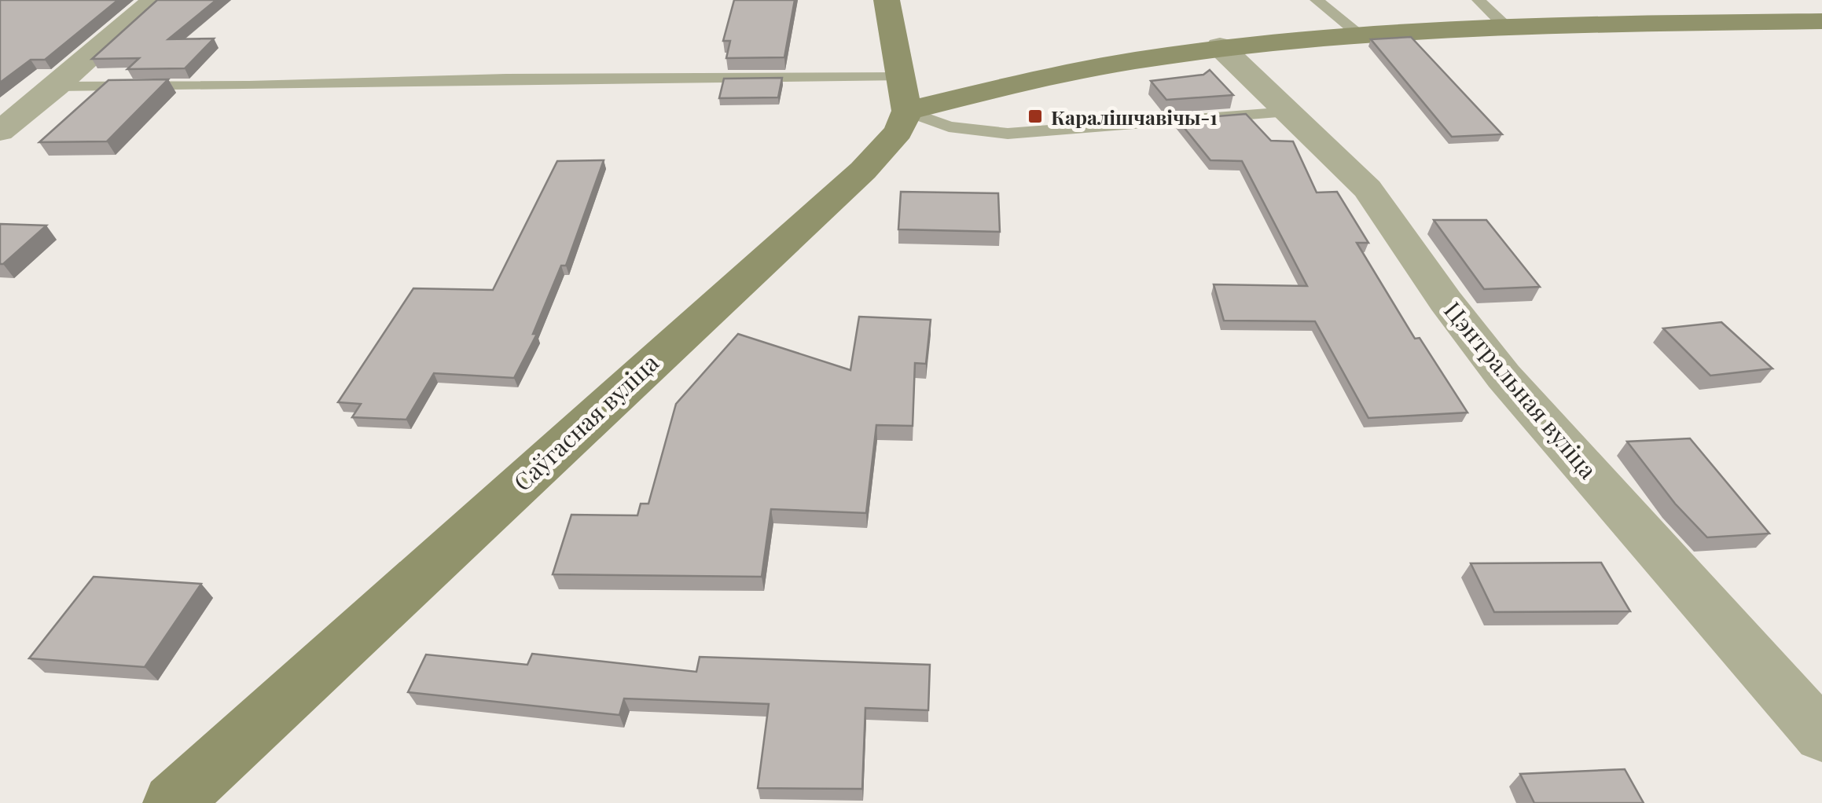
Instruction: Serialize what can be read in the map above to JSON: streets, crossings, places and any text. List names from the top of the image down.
{
  "streets": {
    "street": ["Цэнтральная вуліца", "Саўгасная вуліца"]
  },
  "places": {
    "transit": ["Каралішчавічы-1"]
  }
}
